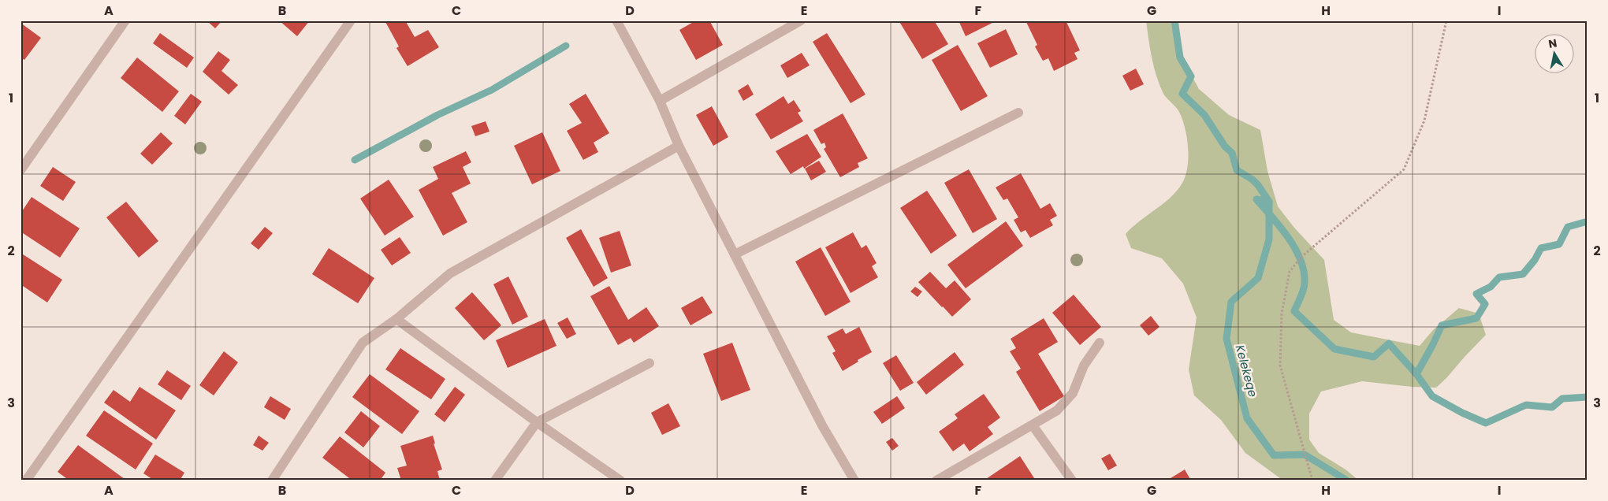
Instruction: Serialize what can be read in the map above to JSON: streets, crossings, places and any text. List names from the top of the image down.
{
  "water": ["Kelekeqe"],
  "north": "top",
  "grid": {
    "columns": [
      "A",
      "B",
      "C",
      "D",
      "E",
      "F",
      "G",
      "H",
      "I"
    ],
    "rows": ["1", "2", "3"]
  }
}
